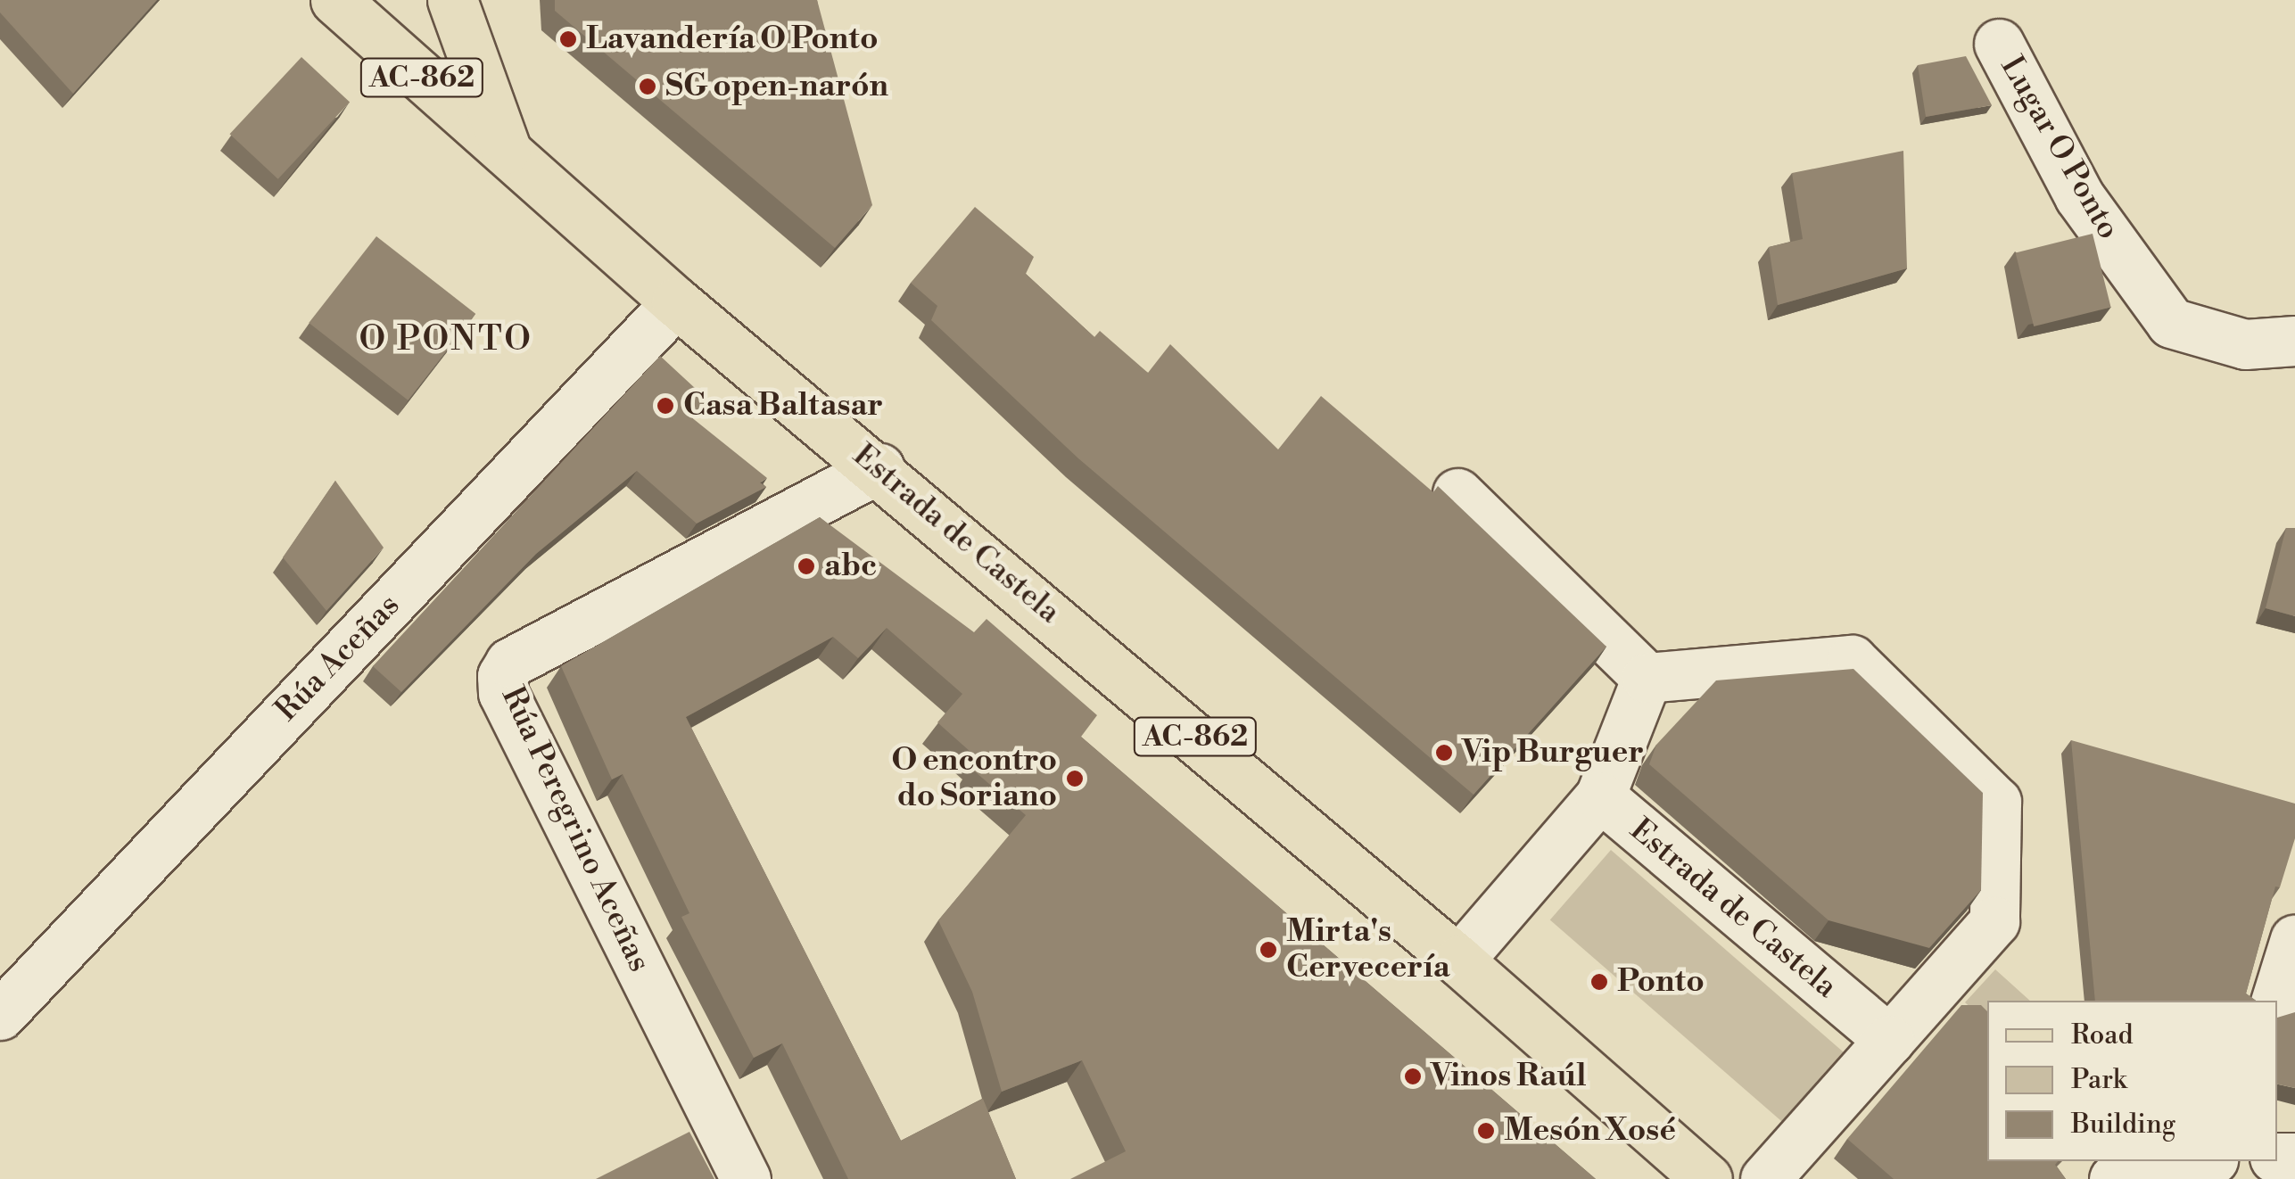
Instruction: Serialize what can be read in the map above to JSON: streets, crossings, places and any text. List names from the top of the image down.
{
  "streets": {
    "main road": ["AC-862", "Estrada de Castela"],
    "street": ["Lugar O Ponto", "Rúa Aceñas", "Rúa Peregrino Aceñas"]
  },
  "crossings": [
    ["Estrada de Castela", "Rúa Aceñas"],
    ["Estrada de Castela", "Rúa Peregrino Aceñas"]
  ],
  "districts": ["O PONTO"],
  "places": [
    "Lavandería O Ponto",
    "SG open-narón",
    "Casa Baltasar",
    "abc",
    "Vip Burguer",
    "O encontro do Soriano",
    "Mirta's Cervecería",
    "Ponto",
    "Vinos Raúl",
    "Mesón Xosé"
  ],
  "legend": ["Road", "Park", "Building"]
}
